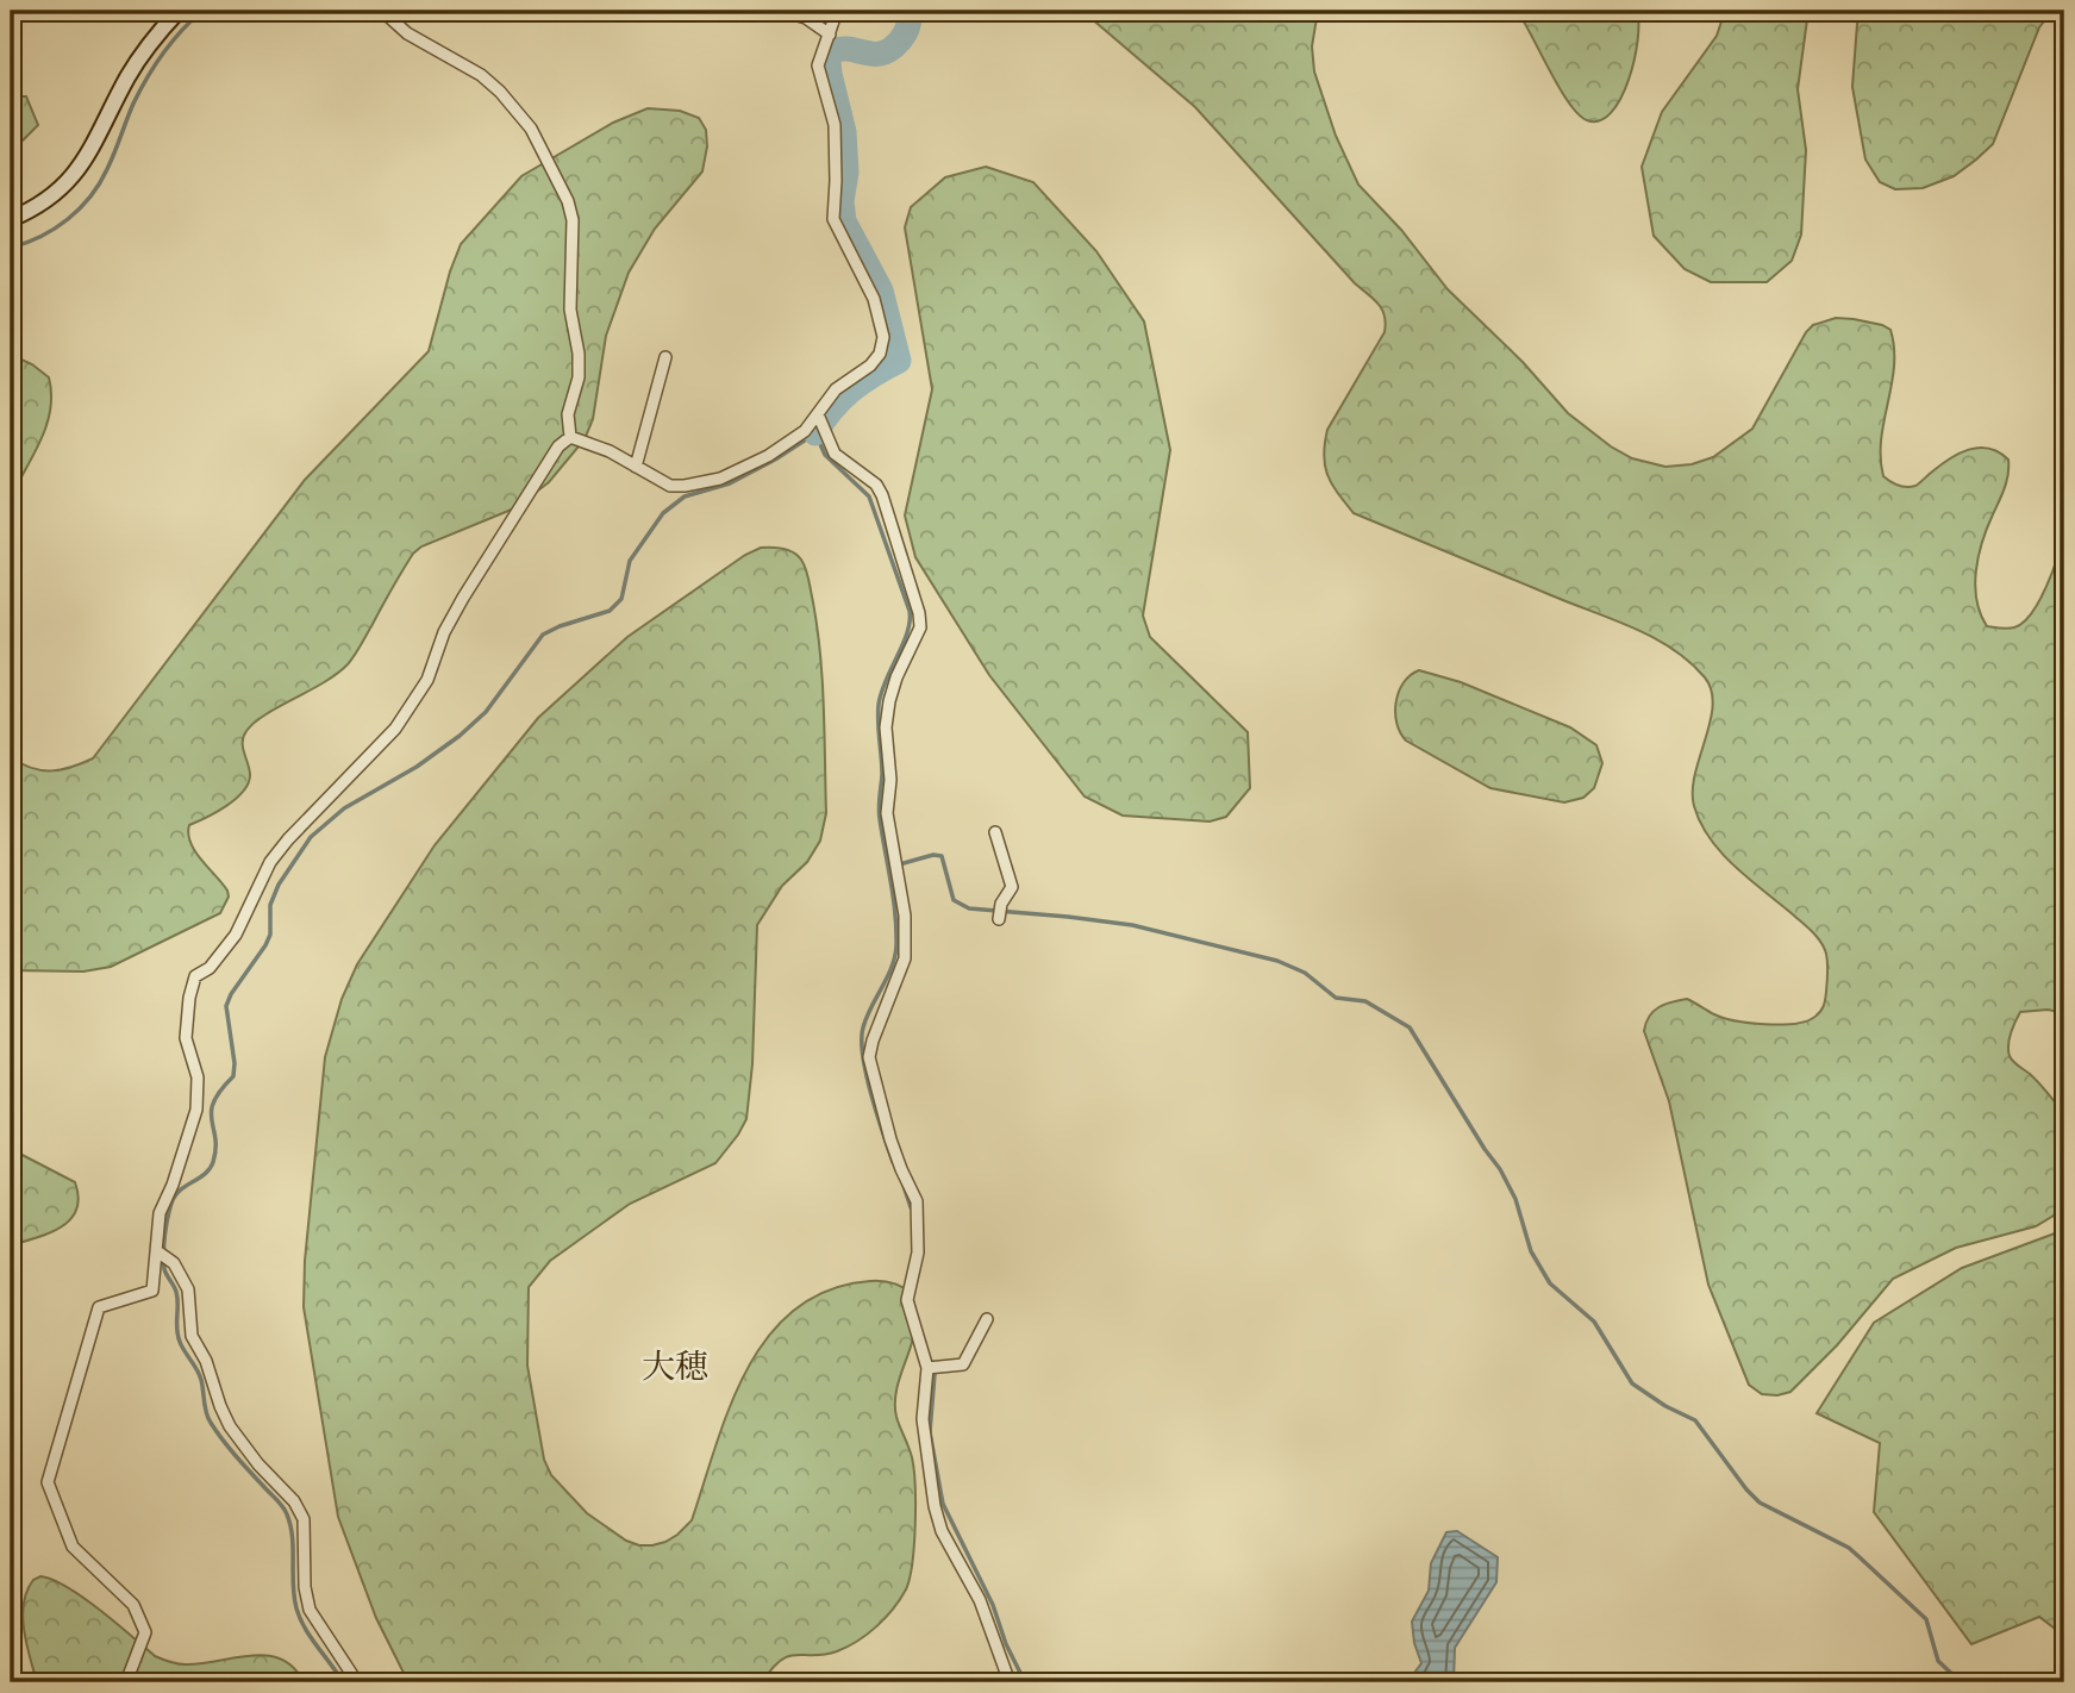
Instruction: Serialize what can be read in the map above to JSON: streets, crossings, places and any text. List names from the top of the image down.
{
  "districts": ["大穂"]
}
